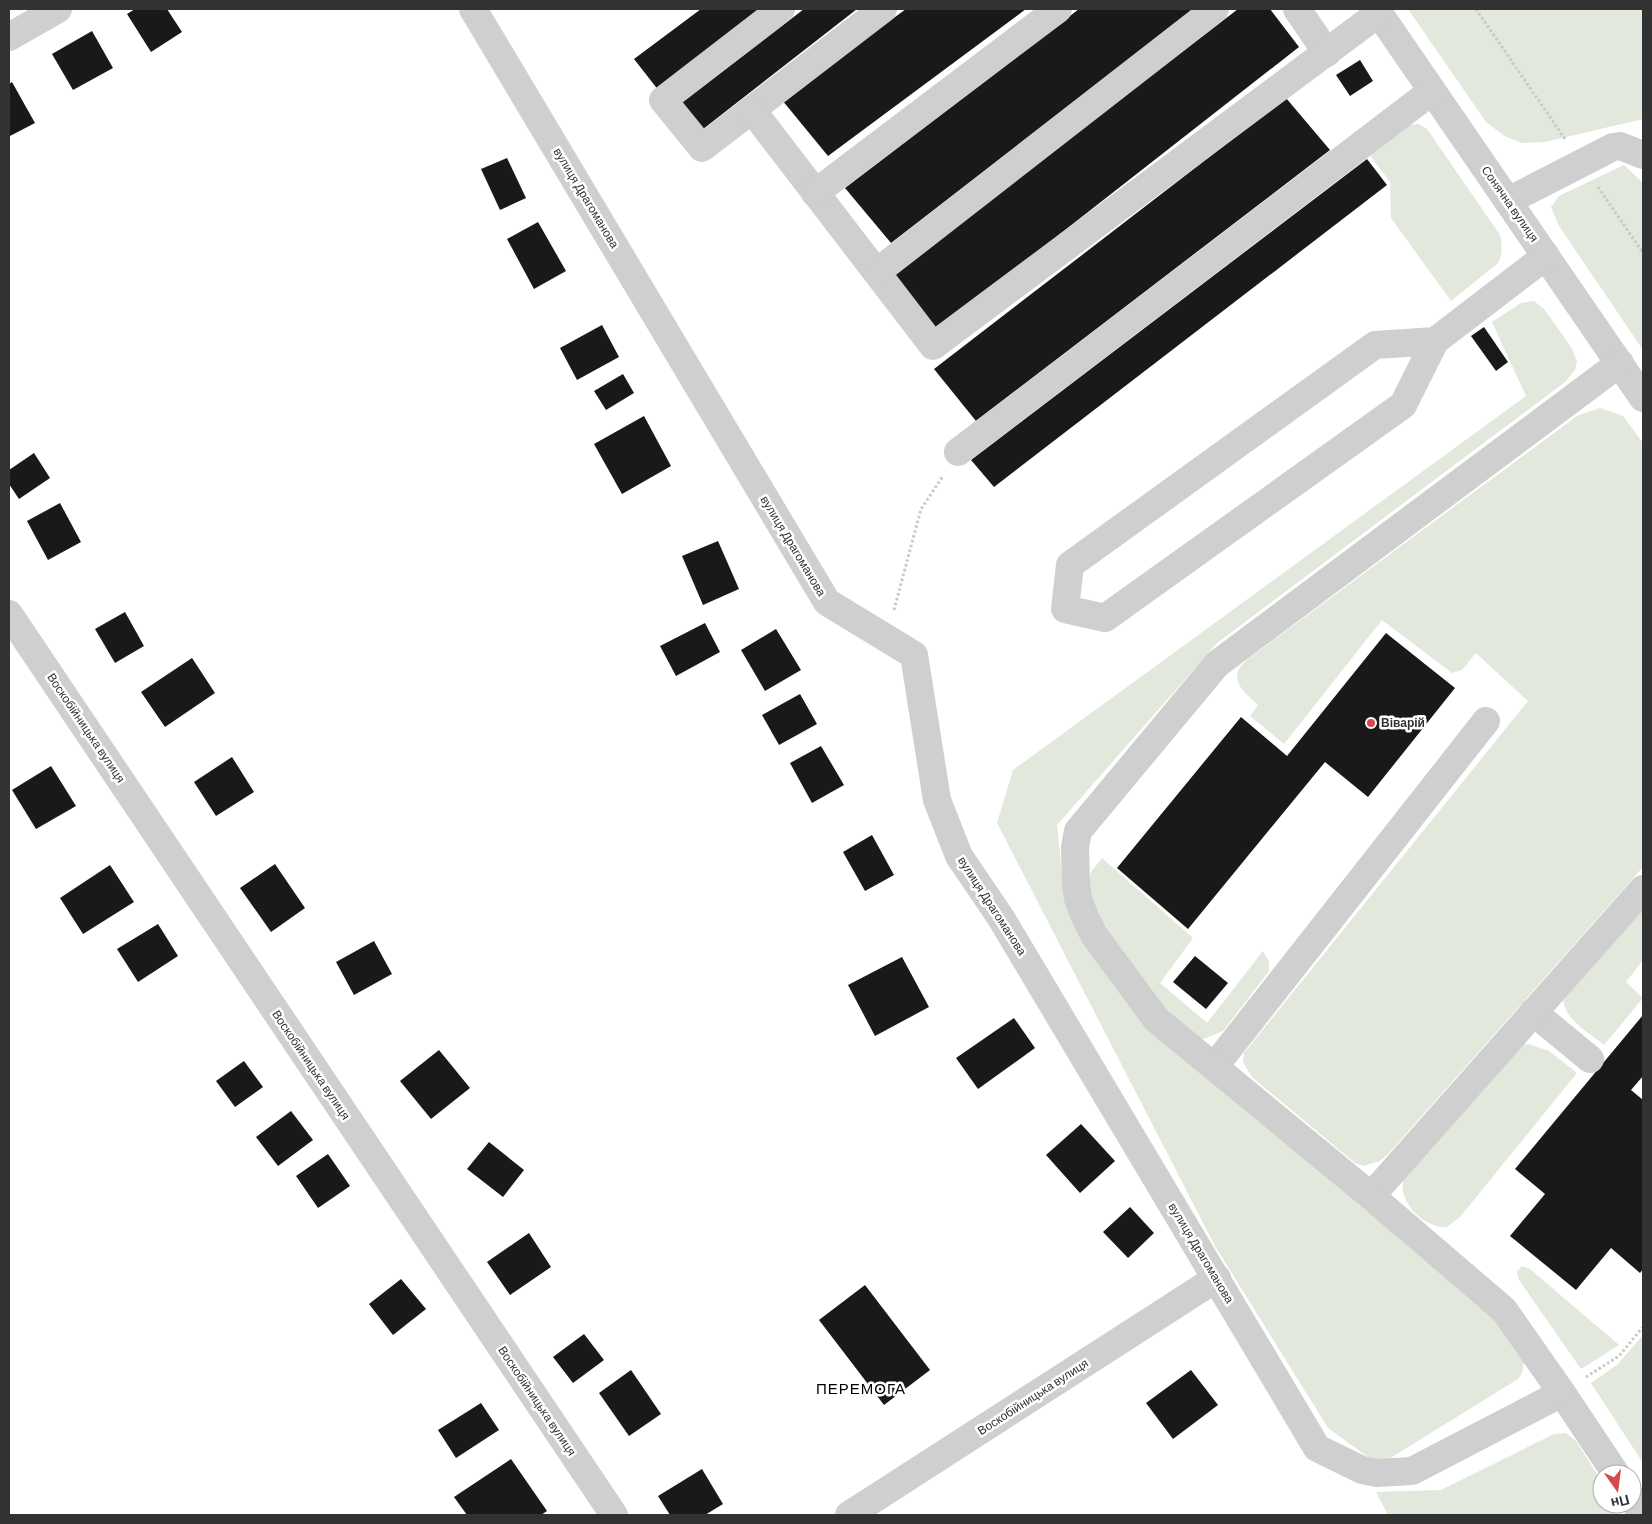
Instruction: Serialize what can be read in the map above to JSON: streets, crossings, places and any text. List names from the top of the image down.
{
  "streets": {
    "street": ["вулиця Драгоманова", "Сонячна вулиця", "Воскобійницька вулиця"]
  },
  "crossings": [
    ["вулиця Драгоманова", "Воскобійницька вулиця"]
  ],
  "districts": ["ПЕРЕМОГА"],
  "places": ["Віварій"],
  "north": "bottom"
}
